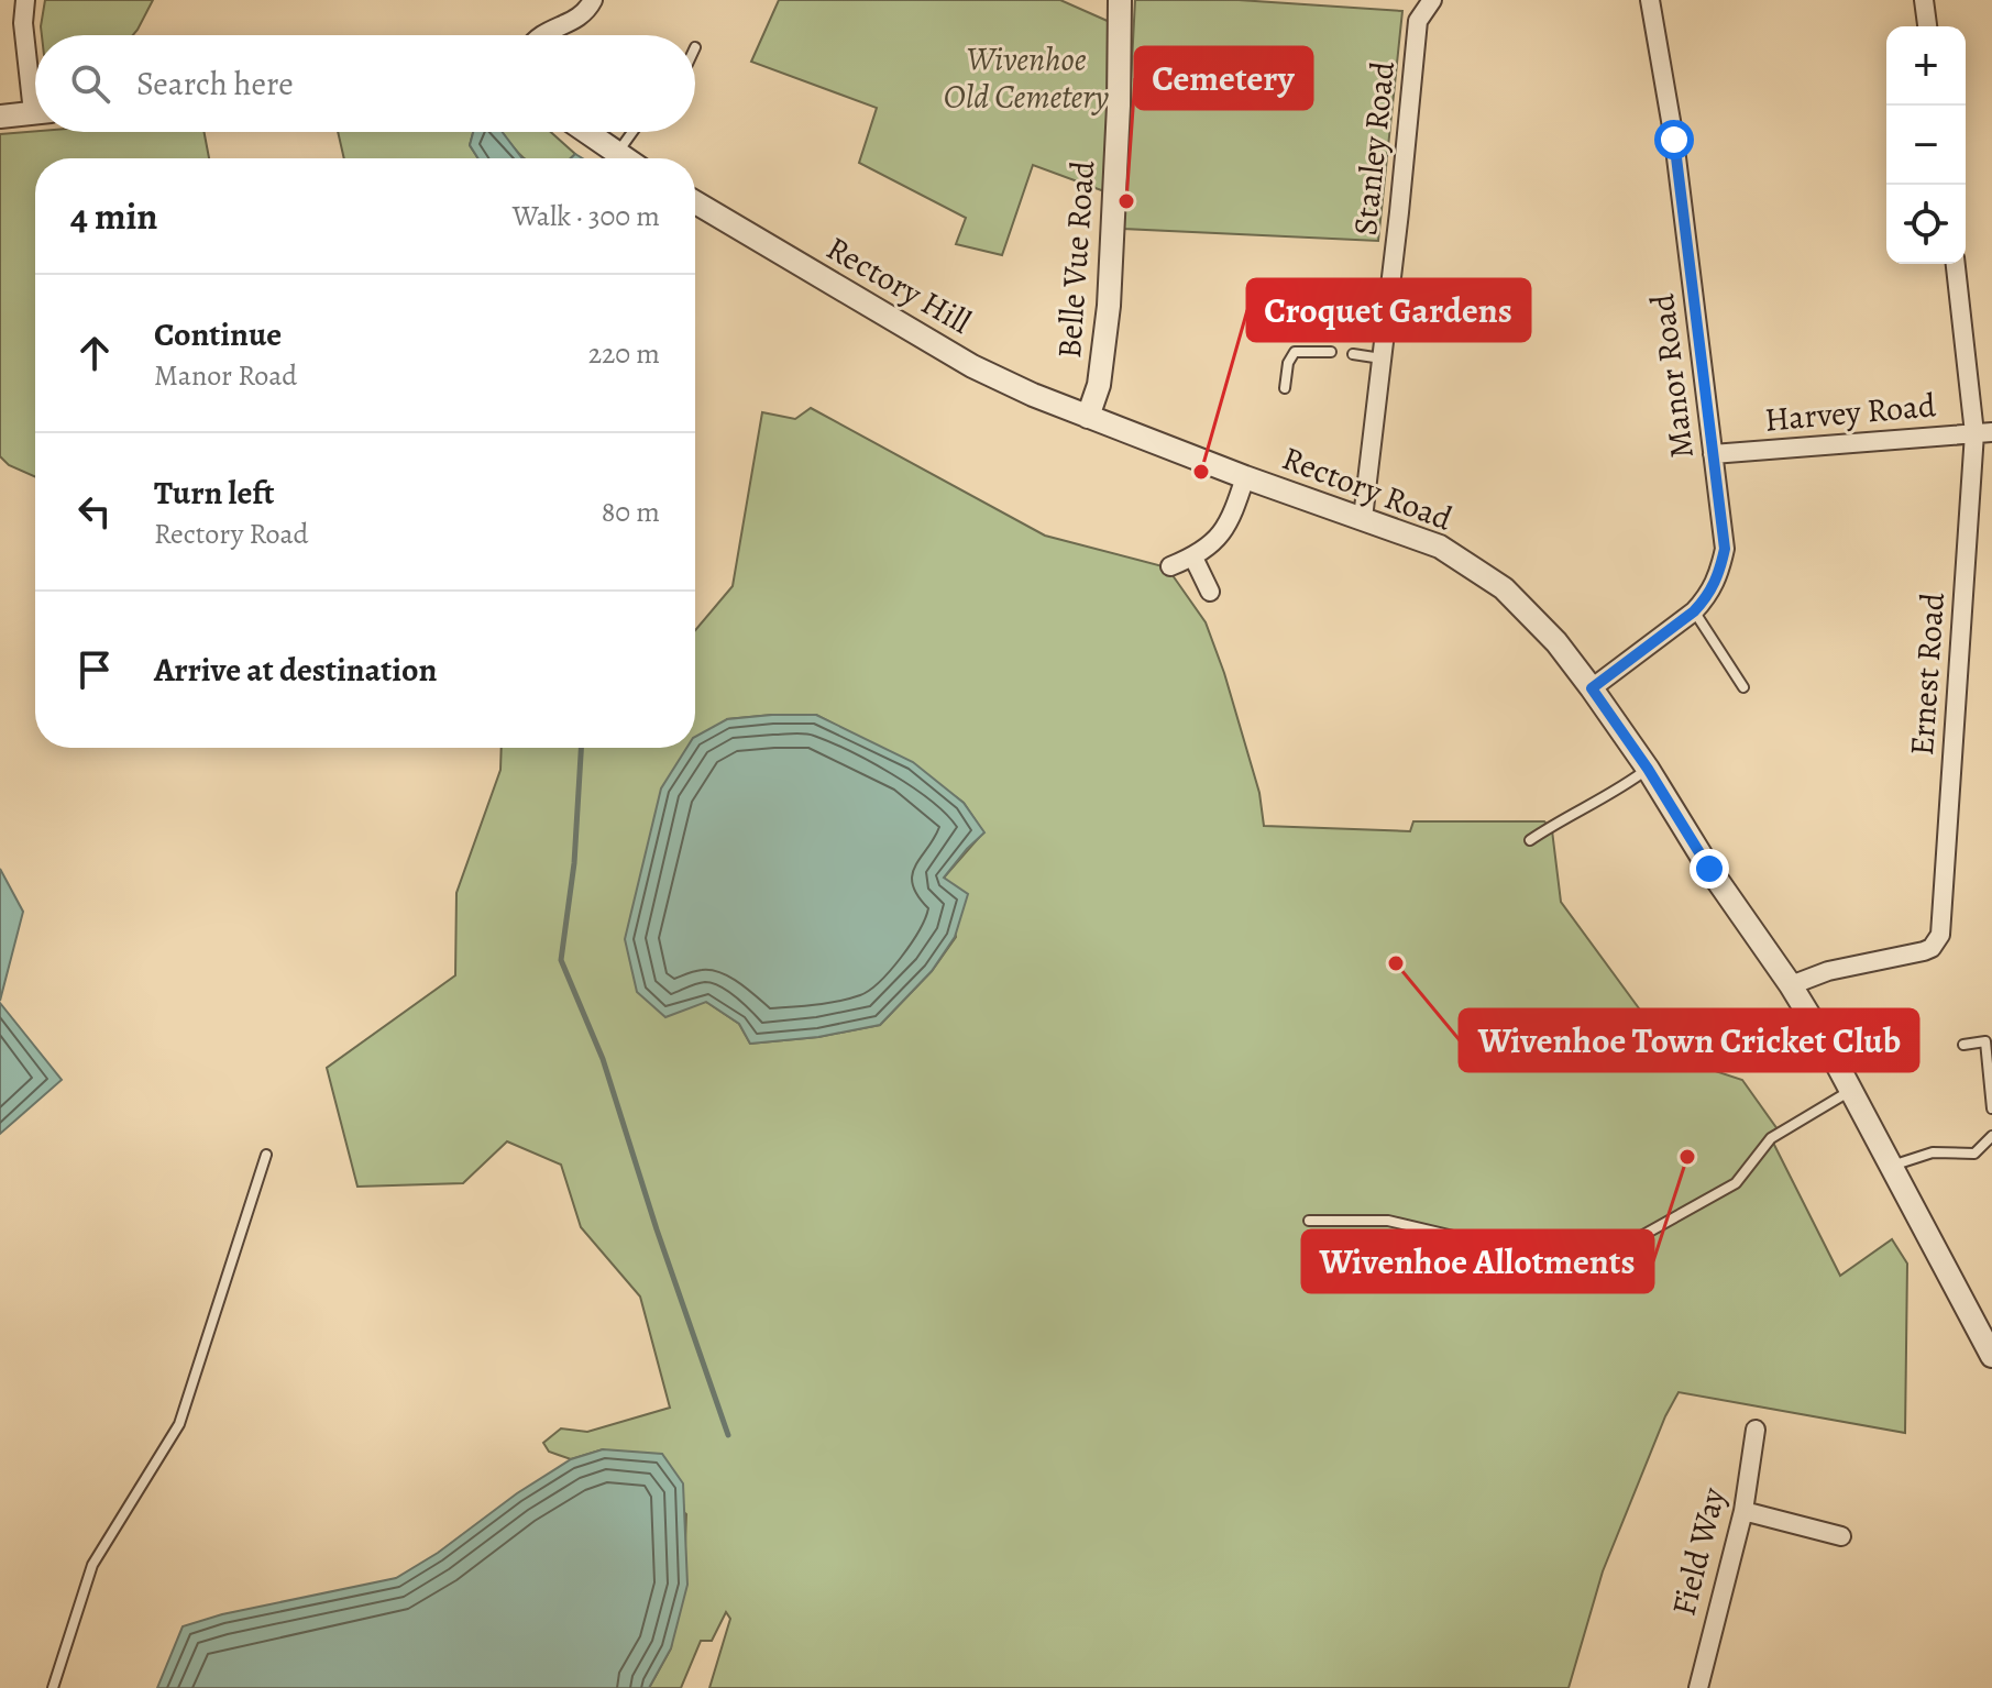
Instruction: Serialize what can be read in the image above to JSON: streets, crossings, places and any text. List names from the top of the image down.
{
  "streets": {
    "street": [
      "Stanley Road",
      "Belle Vue Road",
      "Rectory Hill",
      "Manor Road",
      "Harvey Road",
      "Rectory Road",
      "Ernest Road",
      "Field Way"
    ]
  },
  "crossings": [
    ["Stanley Road", "Rectory Road"],
    ["Belle Vue Road", "Rectory Hill"],
    ["Belle Vue Road", "Rectory Road"],
    ["Rectory Hill", "Rectory Road"],
    ["Manor Road", "Harvey Road"],
    ["Manor Road", "Rectory Road"],
    ["Harvey Road", "Ernest Road"],
    ["Rectory Road", "Ernest Road"]
  ],
  "parks": ["Wivenhoe Old Cemetery"],
  "places": [
    "Cemetery",
    "Croquet Gardens",
    "Wivenhoe Town Cricket Club",
    "Wivenhoe Allotments"
  ],
  "page": {
    "map_buttons": ["+", "−"],
    "search": "Search here",
    "heading": ["4 min", "Walk · 300 m"],
    "list": [
      ["Continue", "Manor Road", "220 m"],
      ["Turn left", "Rectory Road", "80 m"],
      "Arrive at destination"
    ]
  }
}
